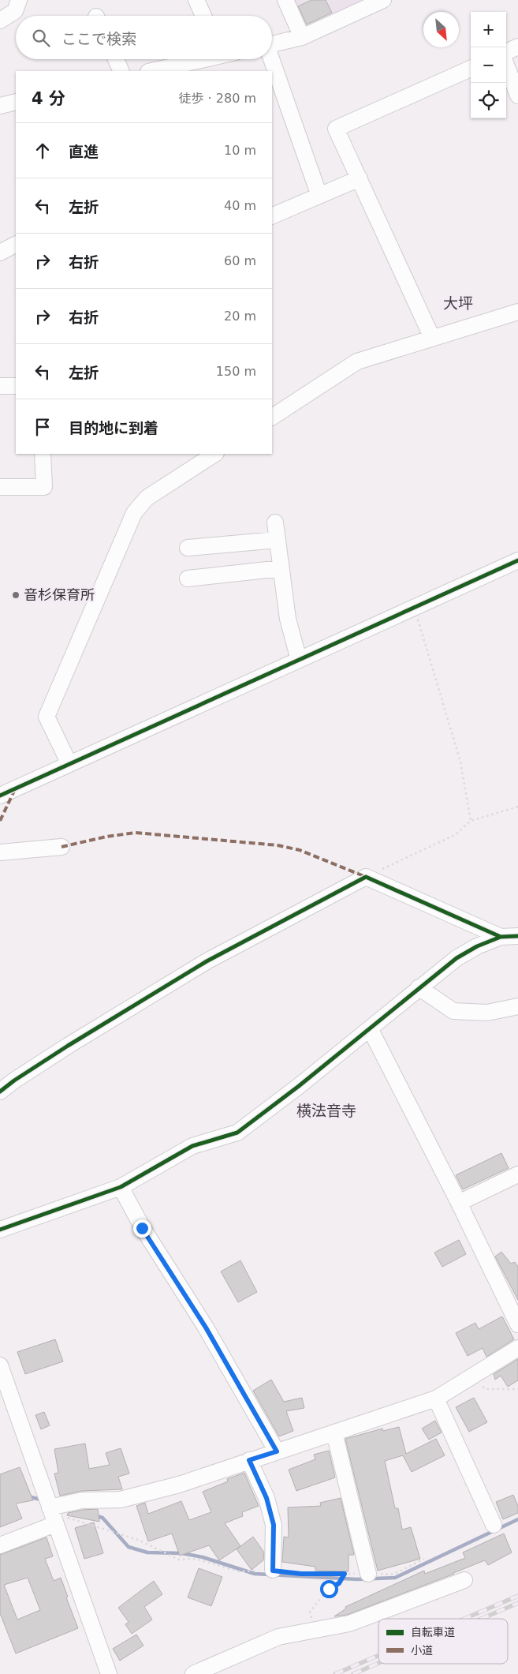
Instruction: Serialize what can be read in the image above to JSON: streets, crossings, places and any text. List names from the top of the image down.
{
  "districts": ["大坪", "横法音寺"],
  "places": ["音杉保育所"],
  "legend": ["自転車道", "小道"],
  "north": "bottom right",
  "page": {
    "map_buttons": ["+", "−"],
    "search": "ここで検索",
    "heading": ["4 分", "徒歩 · 280 m"],
    "list": [
      ["直進", "10 m"],
      ["左折", "40 m"],
      ["右折", "60 m"],
      ["右折", "20 m"],
      ["左折", "150 m"],
      "目的地に到着"
    ]
  }
}
